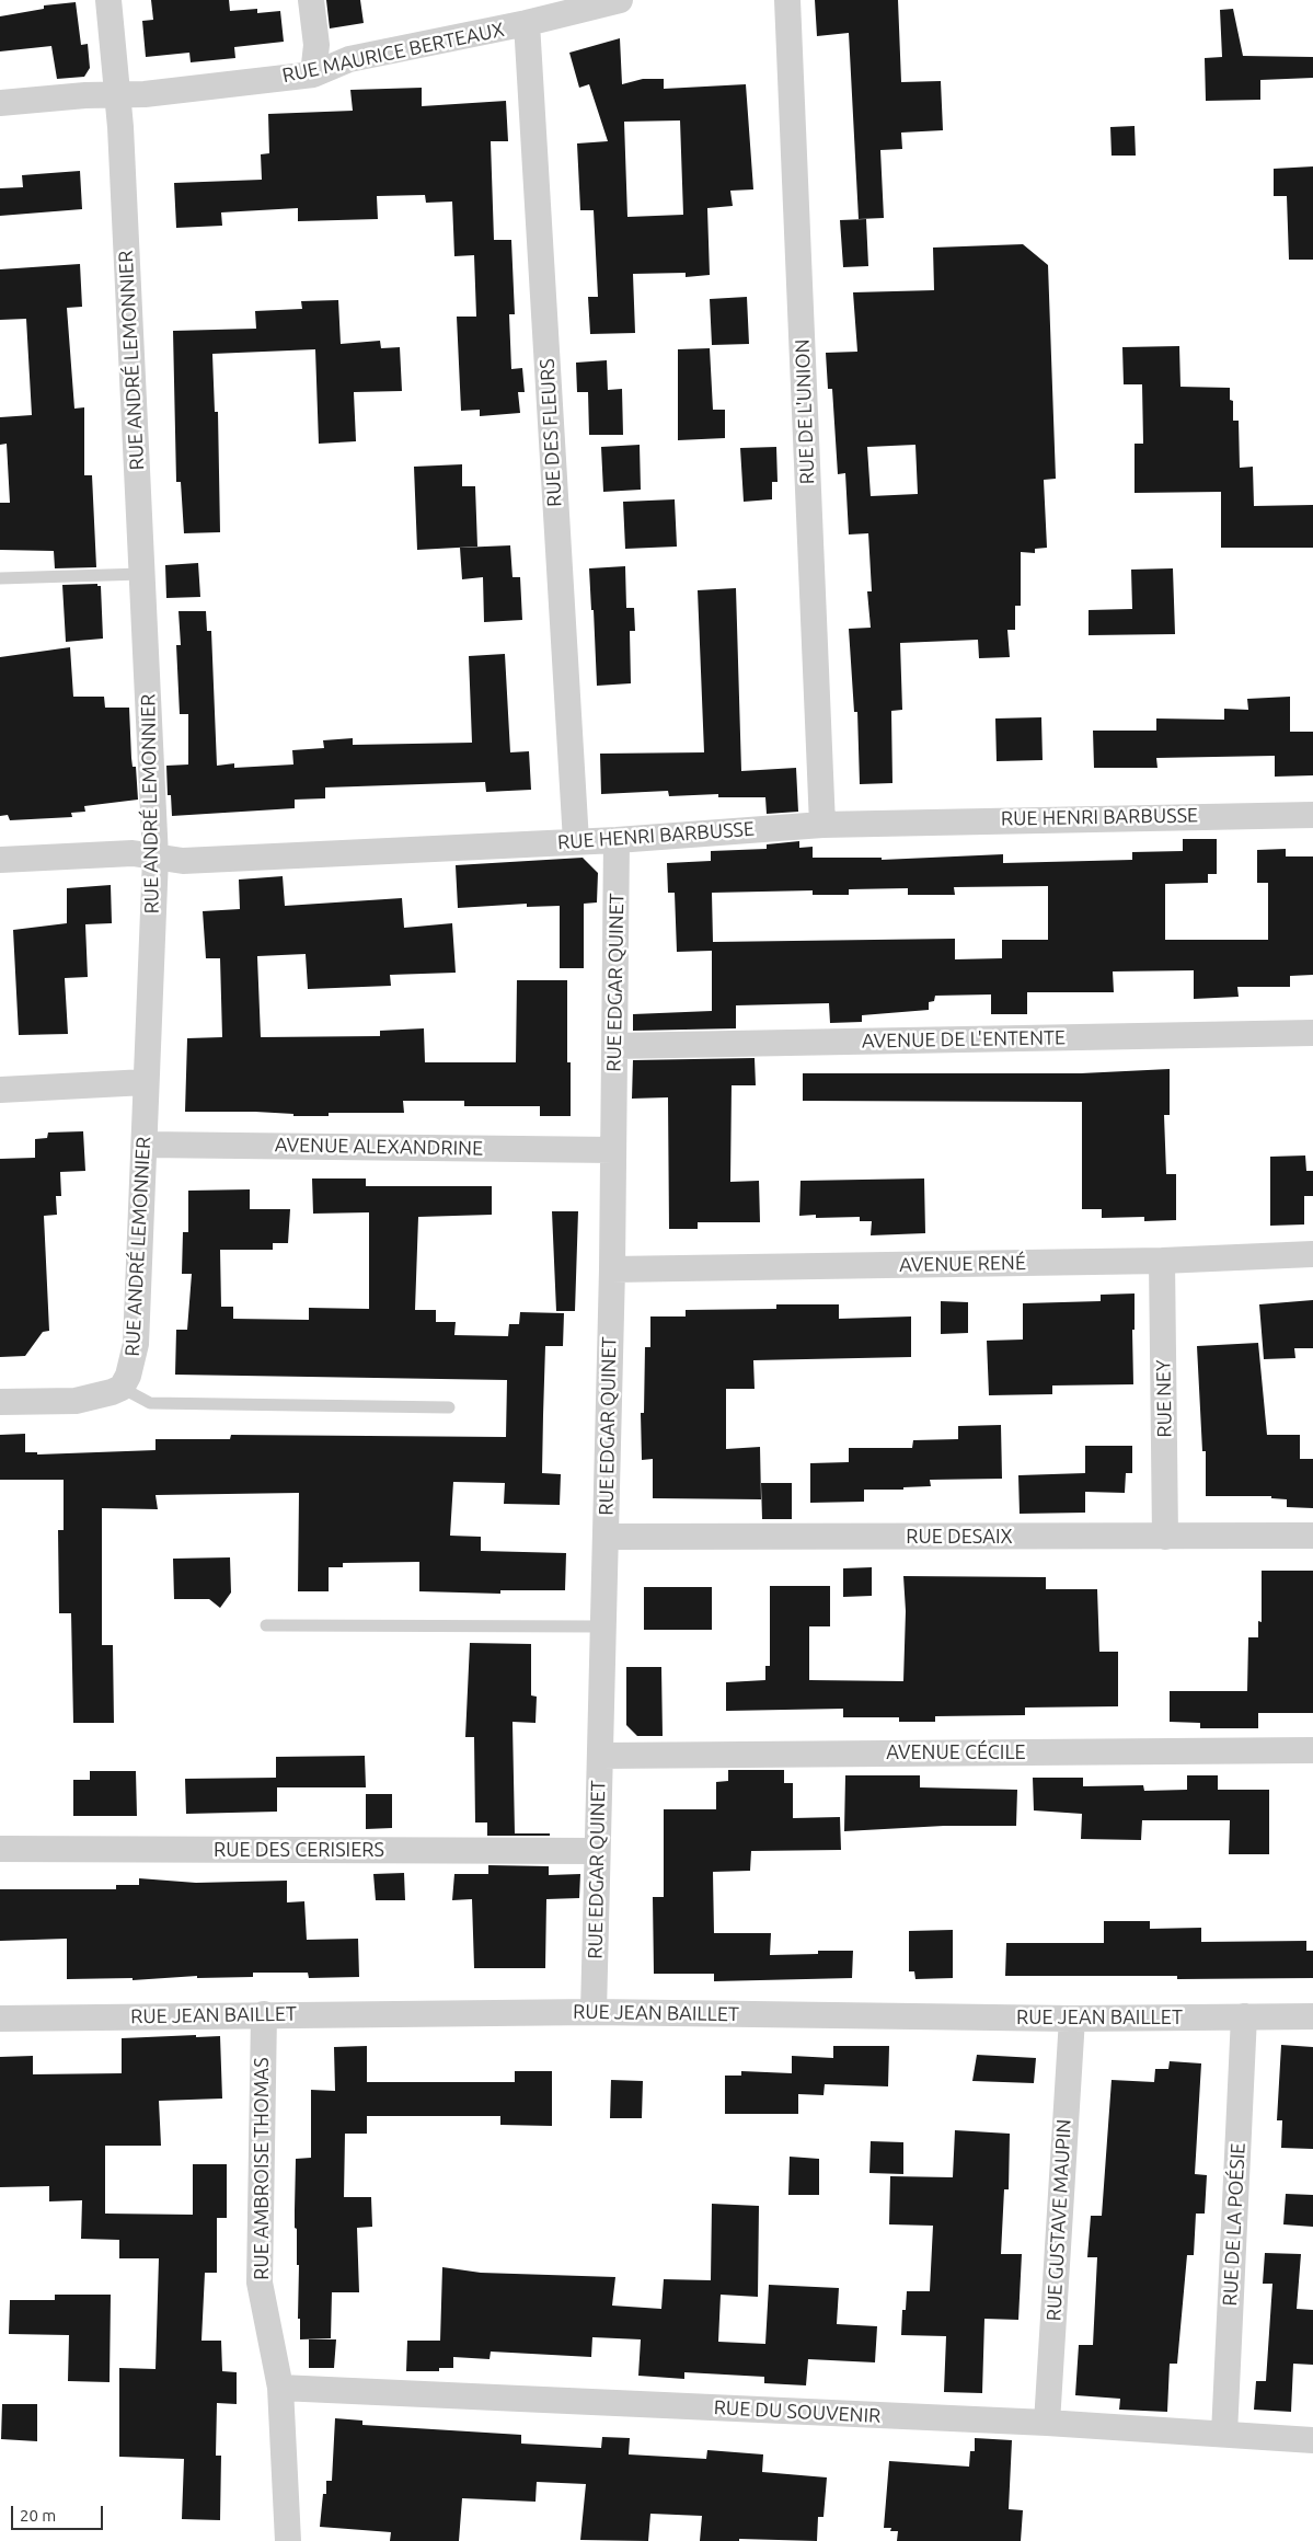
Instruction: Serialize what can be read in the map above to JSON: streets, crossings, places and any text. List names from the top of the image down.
{
  "streets": {
    "street": [
      "RUE MAURICE BERTEAUX",
      "RUE ANDRÉ LEMONNIER",
      "RUE DE L'UNION",
      "RUE DES FLEURS",
      "RUE HENRI BARBUSSE",
      "RUE EDGAR QUINET",
      "AVENUE DE L'ENTENTE",
      "AVENUE ALEXANDRINE",
      "AVENUE RENÉ",
      "RUE NEY",
      "RUE DESAIX",
      "AVENUE CÉCILE",
      "RUE DES CERISIERS",
      "RUE JEAN BAILLET",
      "RUE AMBROISE THOMAS",
      "RUE GUSTAVE MAUPIN",
      "RUE DE LA POÉSIE",
      "RUE DU SOUVENIR"
    ]
  },
  "crossings": [
    ["RUE MAURICE BERTEAUX", "RUE ANDRÉ LEMONNIER"],
    ["RUE MAURICE BERTEAUX", "RUE DES FLEURS"],
    ["RUE ANDRÉ LEMONNIER", "RUE HENRI BARBUSSE"],
    ["RUE ANDRÉ LEMONNIER", "AVENUE ALEXANDRINE"],
    ["RUE DE L'UNION", "RUE HENRI BARBUSSE"],
    ["RUE DES FLEURS", "RUE HENRI BARBUSSE"],
    ["RUE HENRI BARBUSSE", "RUE EDGAR QUINET"],
    ["RUE EDGAR QUINET", "AVENUE DE L'ENTENTE"],
    ["RUE EDGAR QUINET", "AVENUE ALEXANDRINE"],
    ["RUE EDGAR QUINET", "AVENUE RENÉ"],
    ["RUE EDGAR QUINET", "RUE DESAIX"],
    ["RUE EDGAR QUINET", "AVENUE CÉCILE"],
    ["RUE EDGAR QUINET", "RUE DES CERISIERS"],
    ["RUE EDGAR QUINET", "RUE JEAN BAILLET"],
    ["AVENUE RENÉ", "RUE NEY"],
    ["RUE NEY", "RUE DESAIX"],
    ["RUE JEAN BAILLET", "RUE AMBROISE THOMAS"],
    ["RUE JEAN BAILLET", "RUE GUSTAVE MAUPIN"],
    ["RUE JEAN BAILLET", "RUE DE LA POÉSIE"],
    ["RUE AMBROISE THOMAS", "RUE DU SOUVENIR"],
    ["RUE GUSTAVE MAUPIN", "RUE DU SOUVENIR"],
    ["RUE DE LA POÉSIE", "RUE DU SOUVENIR"]
  ],
  "scale_bar": "20 m"
}
